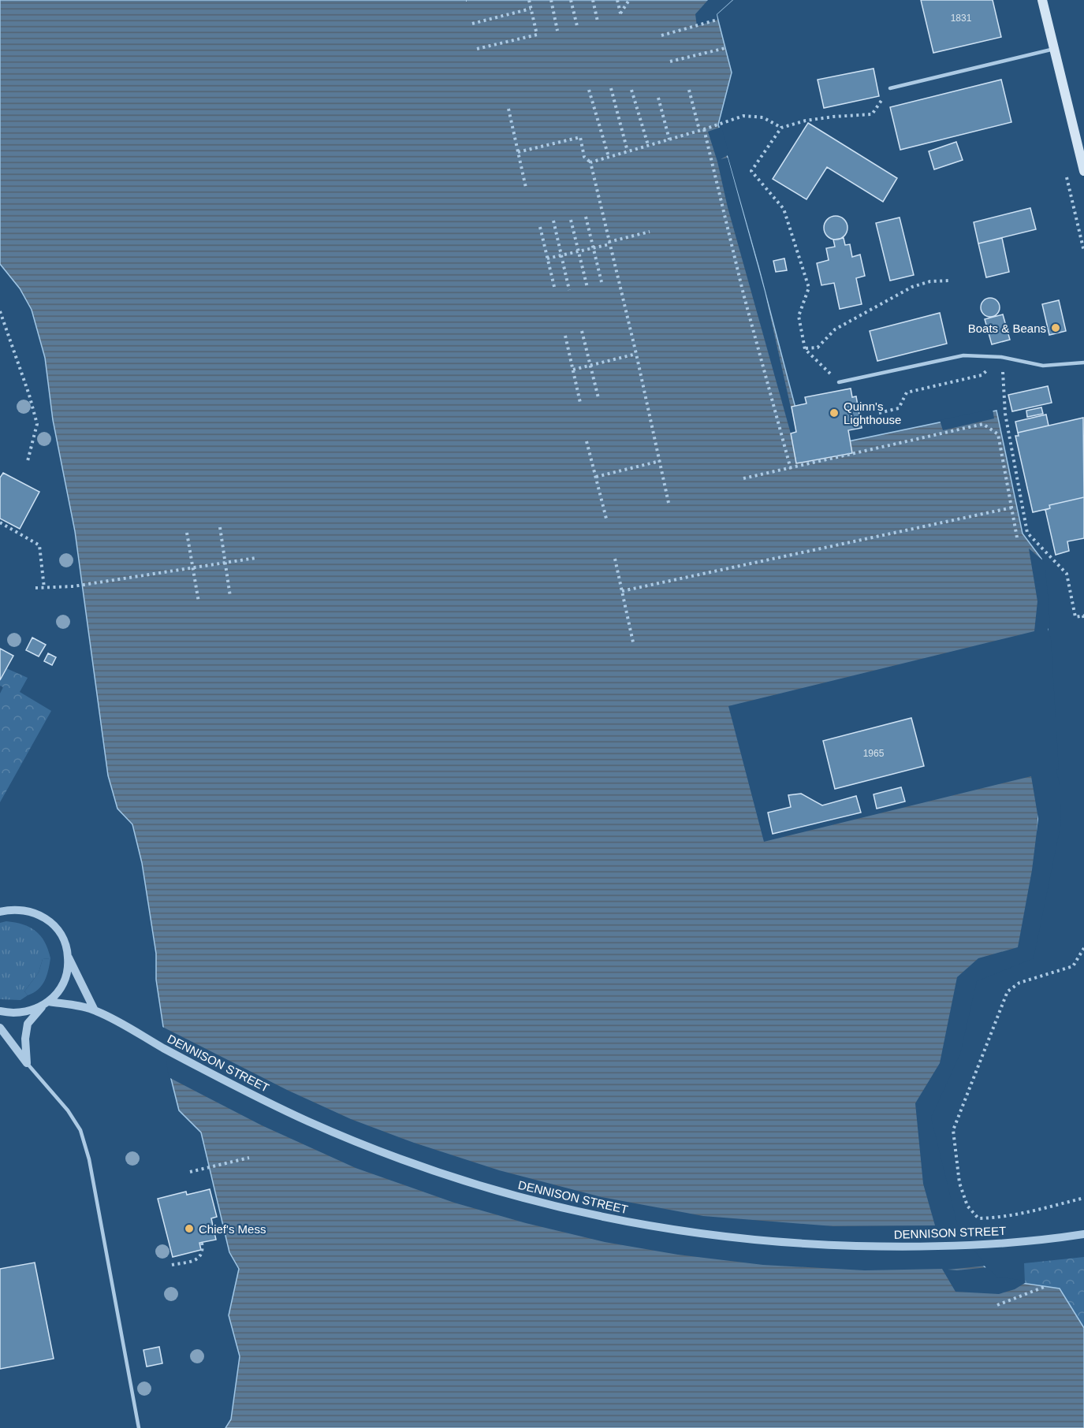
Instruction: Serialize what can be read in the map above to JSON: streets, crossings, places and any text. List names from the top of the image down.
{
  "streets": {
    "street": ["DENNISON STREET"]
  },
  "places": ["Boats & Beans", "Quinn's Lighthouse", "Chief's Mess"],
  "house_numbers": ["1831", "1965"]
}
